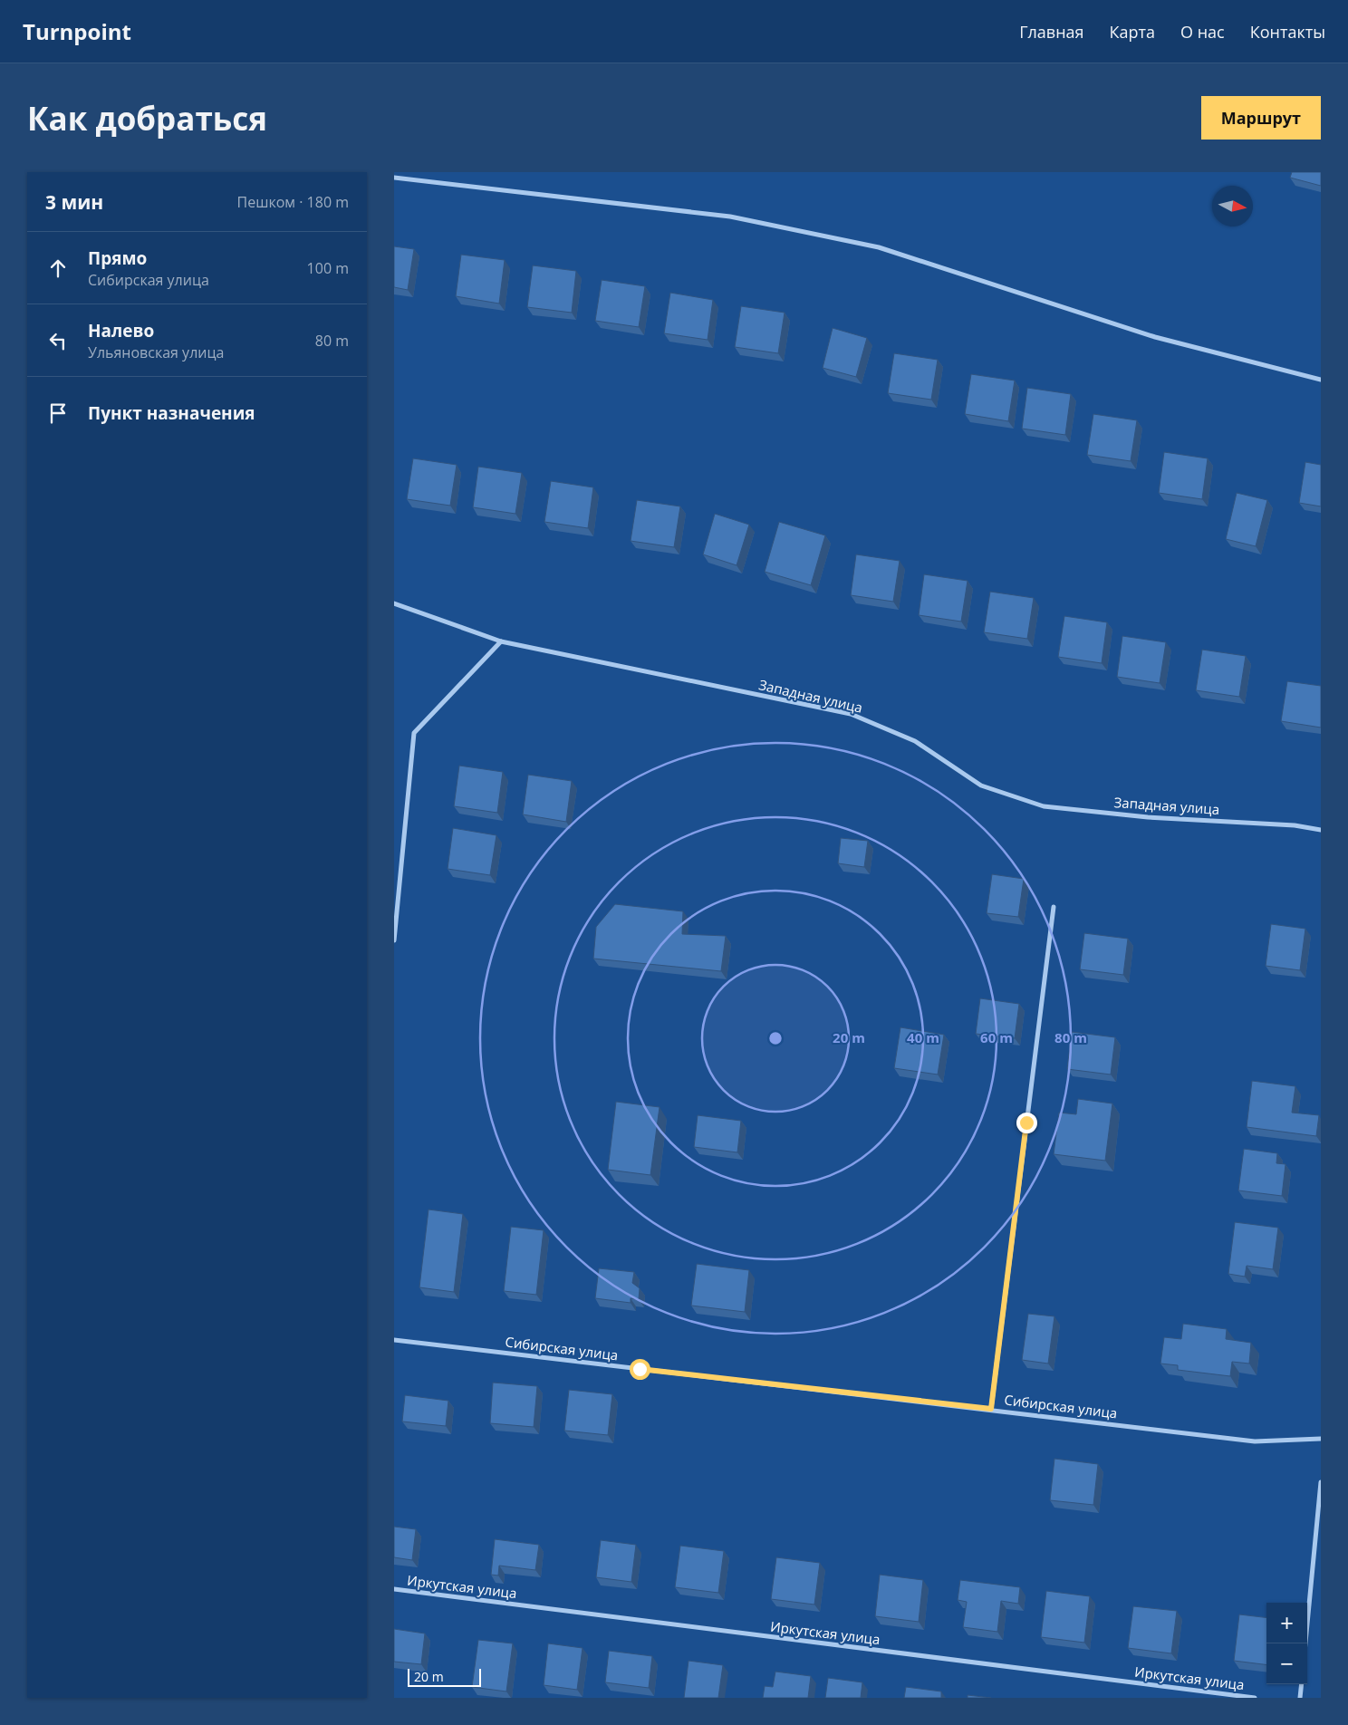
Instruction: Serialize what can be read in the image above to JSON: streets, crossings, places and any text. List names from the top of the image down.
{
  "streets": {
    "street": ["Западная улица", "Сибирская улица", "Иркутская улица"]
  },
  "scale_bar": "20 m",
  "north": "right",
  "page": {
    "header": "Turnpoint",
    "nav": [
      "Главная",
      "Карта",
      "О нас",
      "Контакты"
    ],
    "buttons": "Маршрут",
    "title": "Как добраться",
    "heading": ["3 мин", "Пешком · 180 m"],
    "list": [
      ["Прямо", "Сибирская улица", "100 m"],
      ["Налево", "Ульяновская улица", "80 m"],
      "Пункт назначения"
    ],
    "map_buttons": ["+", "−"],
    "scale": "20 m"
  },
  "rings": [
    "20 m",
    "40 m",
    "60 m",
    "80 m"
  ]
}
